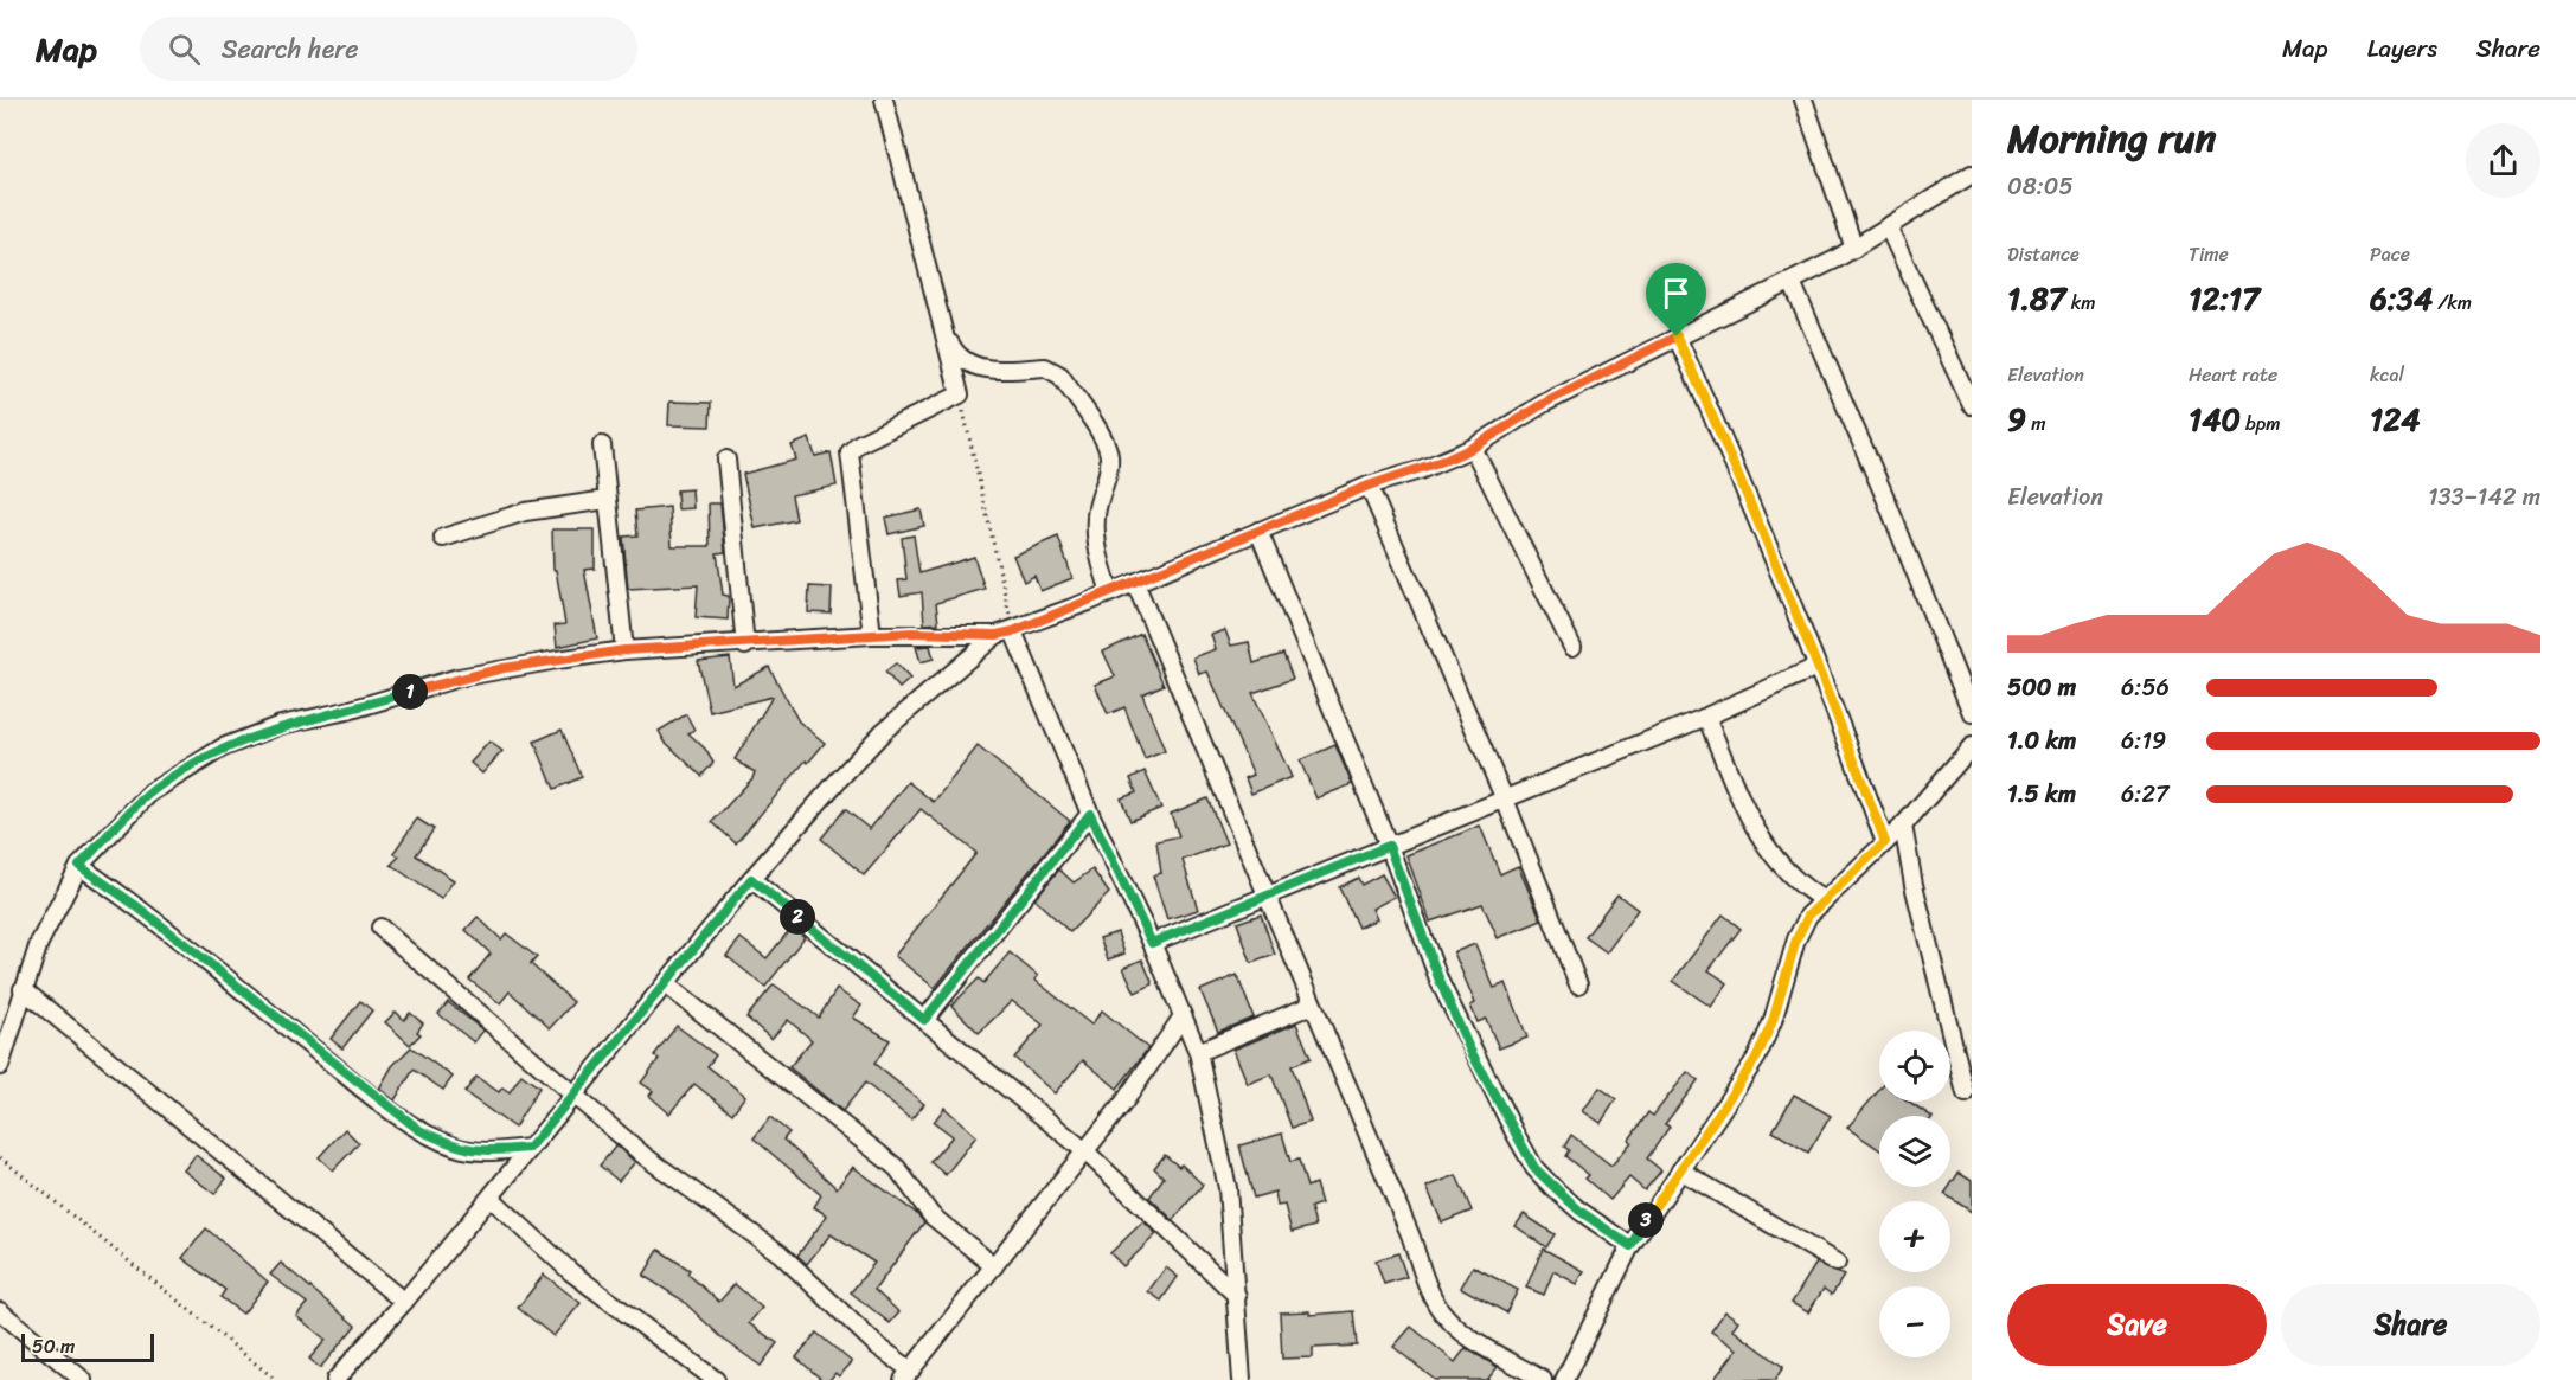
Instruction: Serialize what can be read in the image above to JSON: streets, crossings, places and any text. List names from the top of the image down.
{
  "scale_bar": "50 m",
  "page": {
    "header": "Map",
    "search": "Search here",
    "nav": ["Map", "Layers", "Share"],
    "heading": ["Morning run", "08:05"],
    "stats": [
      ["Distance", "1.87 km"],
      ["Time", "12:17"],
      ["Pace", "6:34 /km"],
      ["Elevation", "9 m"],
      ["Heart rate", "140 bpm"],
      ["kcal", "124"]
    ],
    "chart": ["Elevation", "133–142 m"],
    "list": [
      {
        "name": "500 m",
        "note": "6:56"
      },
      {
        "name": "1.0 km",
        "note": "6:19"
      },
      {
        "name": "1.5 km",
        "note": "6:27"
      }
    ],
    "pins": ["1", "2", "3"],
    "map_buttons": ["+", "−"],
    "buttons": ["Save", "Share"],
    "scale": "50 m"
  }
}
